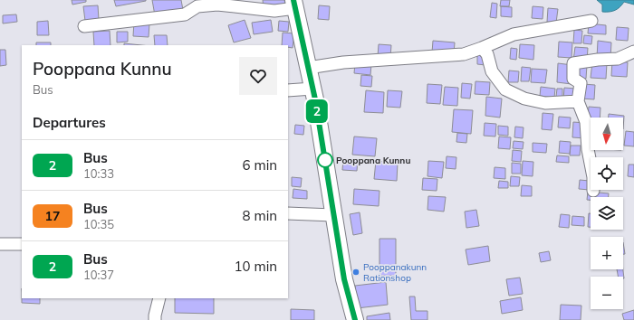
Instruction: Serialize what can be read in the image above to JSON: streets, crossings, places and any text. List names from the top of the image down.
{
  "places": ["Pooppana Kunnu", "Pooppanakunn Rationshop"],
  "lines": ["bus line 2"],
  "north": "bottom",
  "page": {
    "on_map": "2",
    "heading": [
      ["Pooppana Kunnu", "Bus"],
      "Departures"
    ],
    "map_buttons": ["+", "−"],
    "list": [
      {
        "mark": "2",
        "name": "Bus",
        "note": "10:33",
        "value": "6 min"
      },
      {
        "mark": "17",
        "name": "Bus",
        "note": "10:35",
        "value": "8 min"
      },
      {
        "mark": "2",
        "name": "Bus",
        "note": "10:37",
        "value": "10 min"
      }
    ]
  }
}
